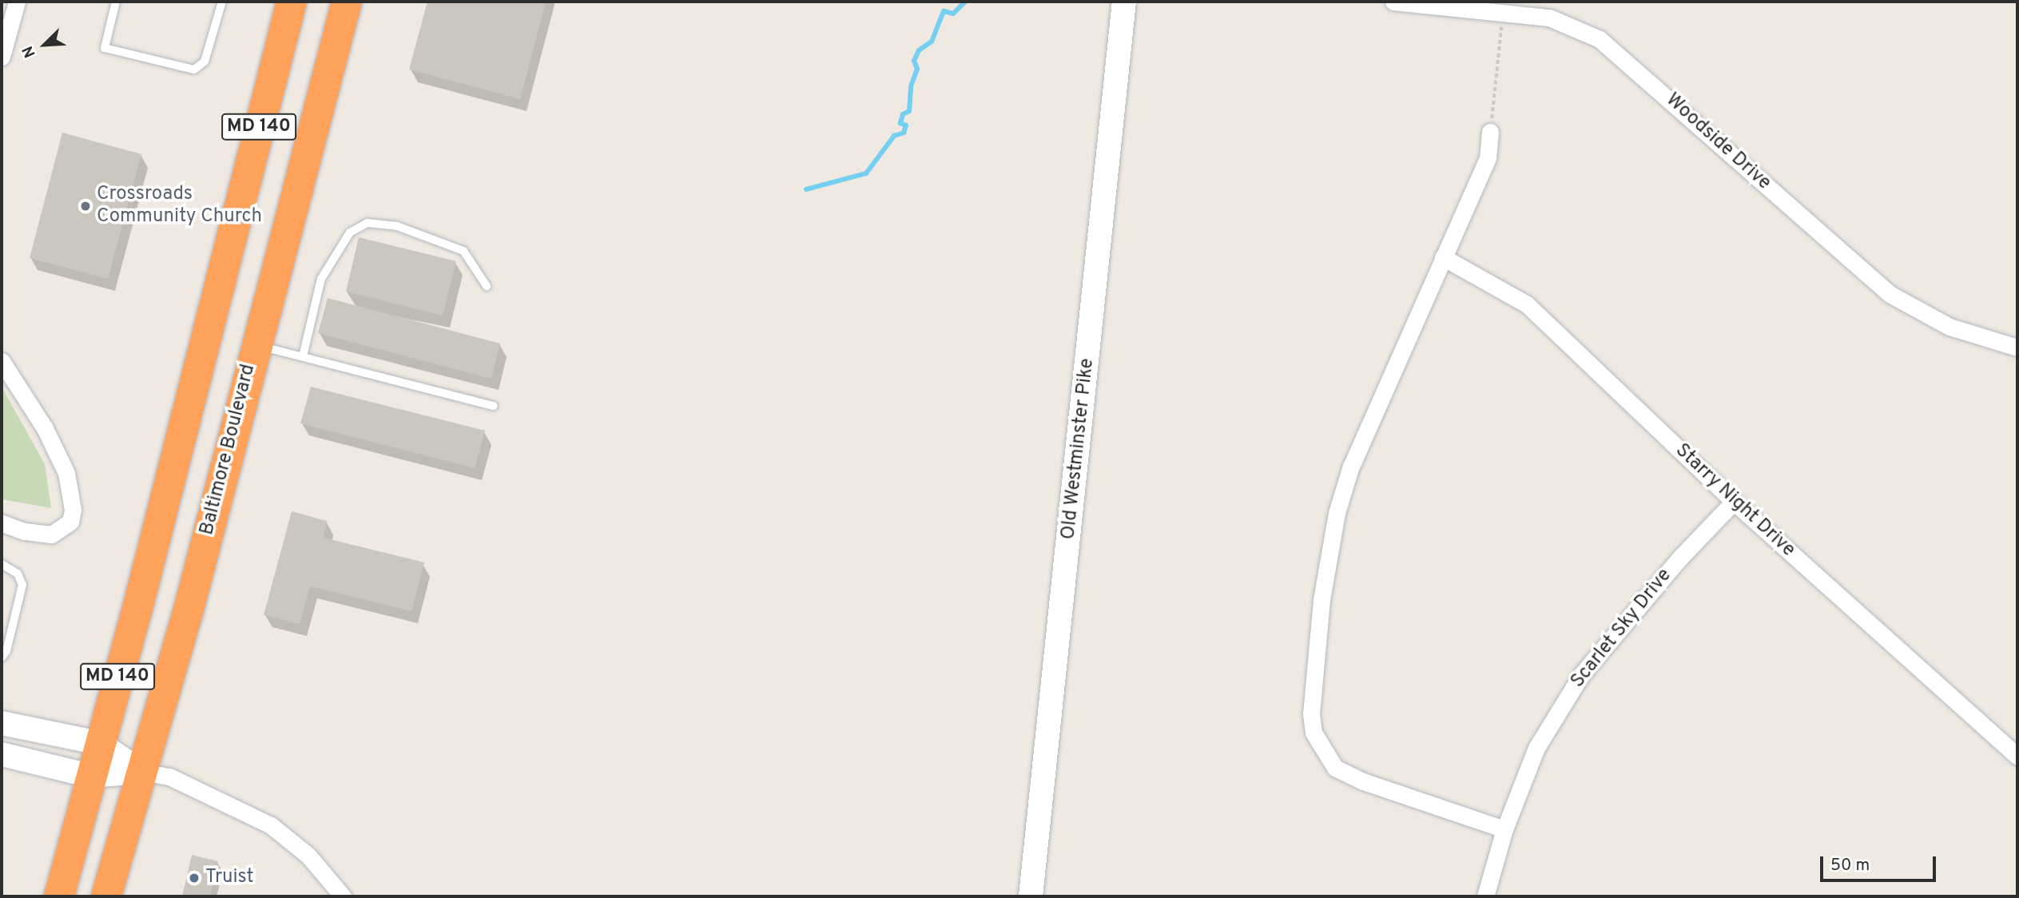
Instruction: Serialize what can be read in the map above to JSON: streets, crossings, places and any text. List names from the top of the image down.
{
  "streets": {
    "highway": ["MD 140", "Baltimore Boulevard"],
    "main road": ["Old Westminster Pike"],
    "street": ["Woodside Drive", "Starry Night Drive", "Scarlet Sky Drive"]
  },
  "crossings": [
    ["Starry Night Drive", "Scarlet Sky Drive"]
  ],
  "places": ["Crossroads Community Church", "Truist"],
  "scale_bar": "50 m",
  "north": "bottom left"
}
